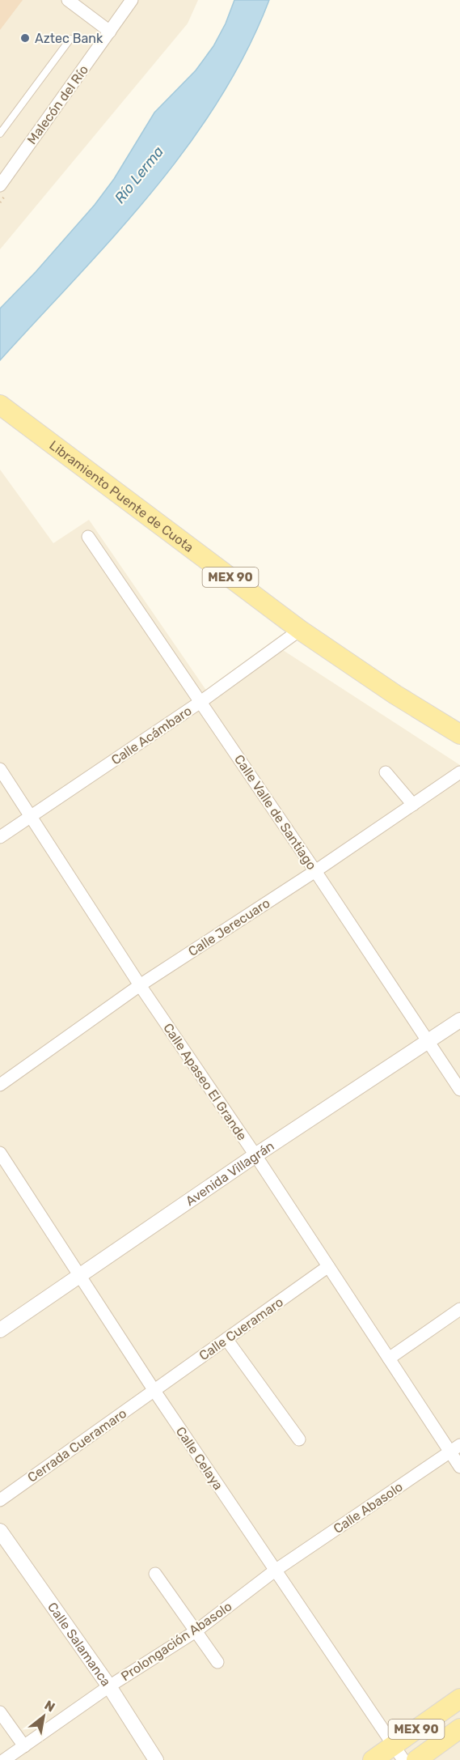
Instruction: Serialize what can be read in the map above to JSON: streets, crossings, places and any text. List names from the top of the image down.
{
  "streets": {
    "main road": ["Libramiento Puente de Cuota", "MEX 90"],
    "street": [
      "Malecón del Río",
      "Calle Acámbaro",
      "Calle Valle de Santiago",
      "Calle Jerecuaro",
      "Calle Apaseo El Grande",
      "Avenida Villagrán",
      "Calle Cueramaro",
      "Cerrada Cueramaro",
      "Calle Celaya",
      "Calle Abasolo",
      "Prolongación Abasolo",
      "Calle Salamanca"
    ]
  },
  "crossings": [
    ["Libramiento Puente de Cuota", "Calle Acámbaro"],
    ["MEX 90", "Calle Celaya"],
    ["Calle Acámbaro", "Calle Valle de Santiago"],
    ["Calle Acámbaro", "Calle Apaseo El Grande"],
    ["Calle Valle de Santiago", "Calle Jerecuaro"],
    ["Calle Valle de Santiago", "Avenida Villagrán"],
    ["Calle Jerecuaro", "Calle Apaseo El Grande"],
    ["Calle Apaseo El Grande", "Avenida Villagrán"],
    ["Calle Apaseo El Grande", "Calle Cueramaro"],
    ["Calle Apaseo El Grande", "Calle Abasolo"],
    ["Avenida Villagrán", "Calle Celaya"],
    ["Calle Cueramaro", "Cerrada Cueramaro"],
    ["Calle Cueramaro", "Calle Celaya"],
    ["Cerrada Cueramaro", "Calle Celaya"],
    ["Calle Celaya", "Calle Abasolo"],
    ["Calle Celaya", "Prolongación Abasolo"],
    ["Calle Abasolo", "Prolongación Abasolo"],
    ["Prolongación Abasolo", "Calle Salamanca"]
  ],
  "water": ["Río Lerma"],
  "places": ["Aztec Bank"],
  "north": "top right"
}
